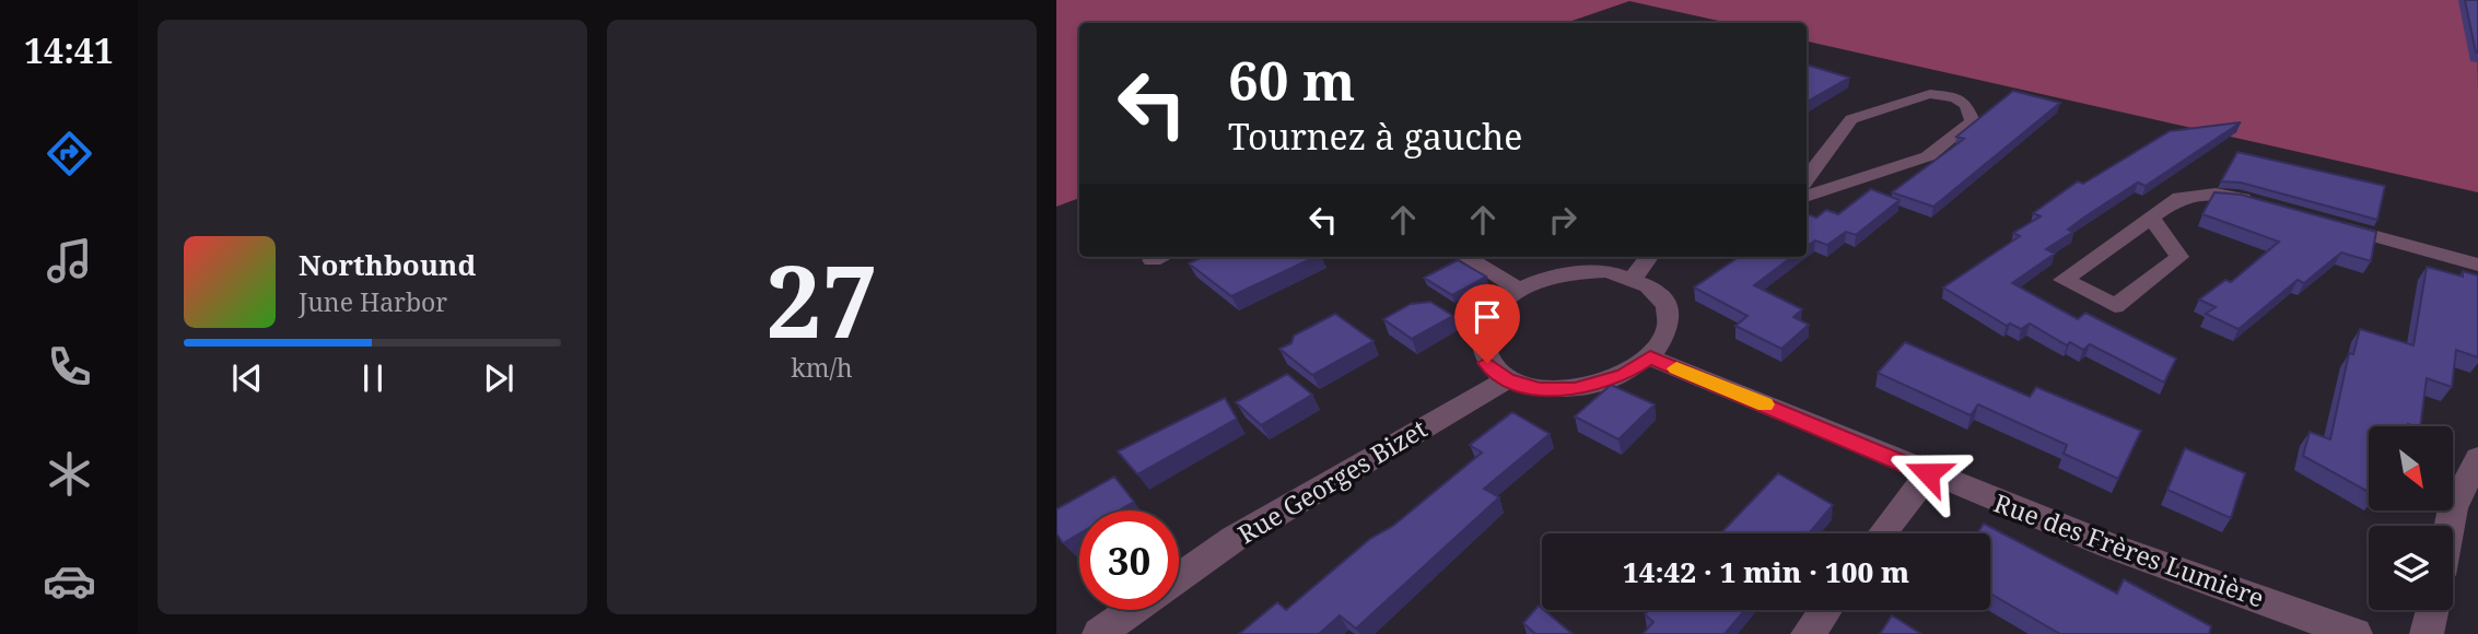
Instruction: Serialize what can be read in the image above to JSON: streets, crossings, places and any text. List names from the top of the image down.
{
  "streets": {
    "street": ["Rue Georges Bizet", "Rue des Frères Lumière"]
  },
  "crossings": [
    ["Rue Georges Bizet", "Rue des Frères Lumière"]
  ],
  "north": "bottom right",
  "page": {
    "tabs": "14:41",
    "tile": ["27", "km/h"],
    "turn": ["60 m", "Tournez à gauche"],
    "song": ["Northbound", "June Harbor"],
    "limit": "30",
    "trip": "14:42 · 1 min · 100 m"
  }
}
